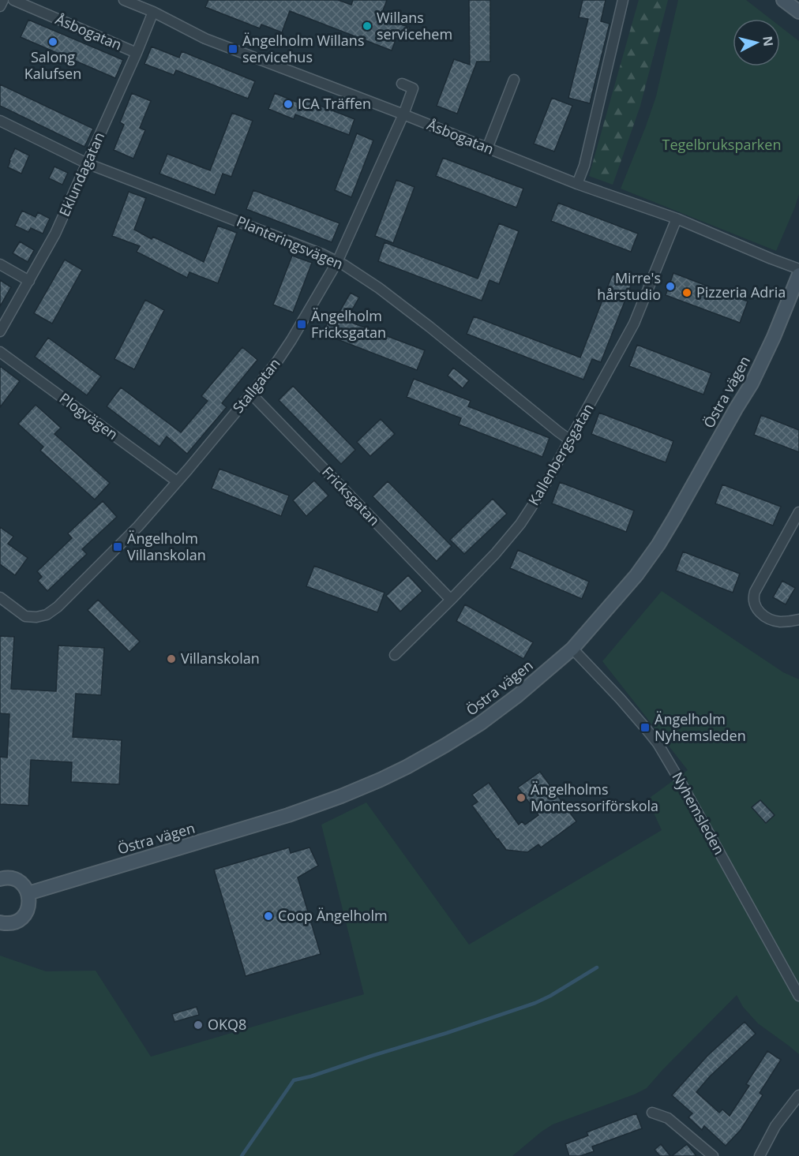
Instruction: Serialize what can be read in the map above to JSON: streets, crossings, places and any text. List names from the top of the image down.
{
  "streets": {
    "main road": ["Östra vägen"],
    "street": [
      "Åsbogatan",
      "Eklundagatan",
      "Planteringsvägen",
      "Stallgatan",
      "Plogvägen",
      "Kallenbergsgatan",
      "Fricksgatan",
      "Nyhemsleden"
    ]
  },
  "crossings": [
    ["Åsbogatan", "Eklundagatan"],
    ["Åsbogatan", "Stallgatan"],
    ["Åsbogatan", "Kallenbergsgatan"],
    ["Eklundagatan", "Planteringsvägen"],
    ["Planteringsvägen", "Stallgatan"],
    ["Planteringsvägen", "Kallenbergsgatan"],
    ["Stallgatan", "Plogvägen"],
    ["Stallgatan", "Fricksgatan"],
    ["Östra vägen", "Nyhemsleden"],
    ["Kallenbergsgatan", "Fricksgatan"]
  ],
  "parks": ["Tegelbruksparken"],
  "places": {
    "other": [
      "Willans servicehem",
      "Salong Kalufsen",
      "ICA Träffen",
      "Mirre's hårstudio",
      "Pizzeria Adria",
      "Villanskolan",
      "Ängelholms Montessoriförskola",
      "Coop Ängelholm",
      "OKQ8"
    ],
    "transit": [
      "Ängelholm Willans servicehus",
      "Ängelholm Fricksgatan",
      "Ängelholm Villanskolan",
      "Ängelholm Nyhemsleden"
    ]
  },
  "north": "right"
}
